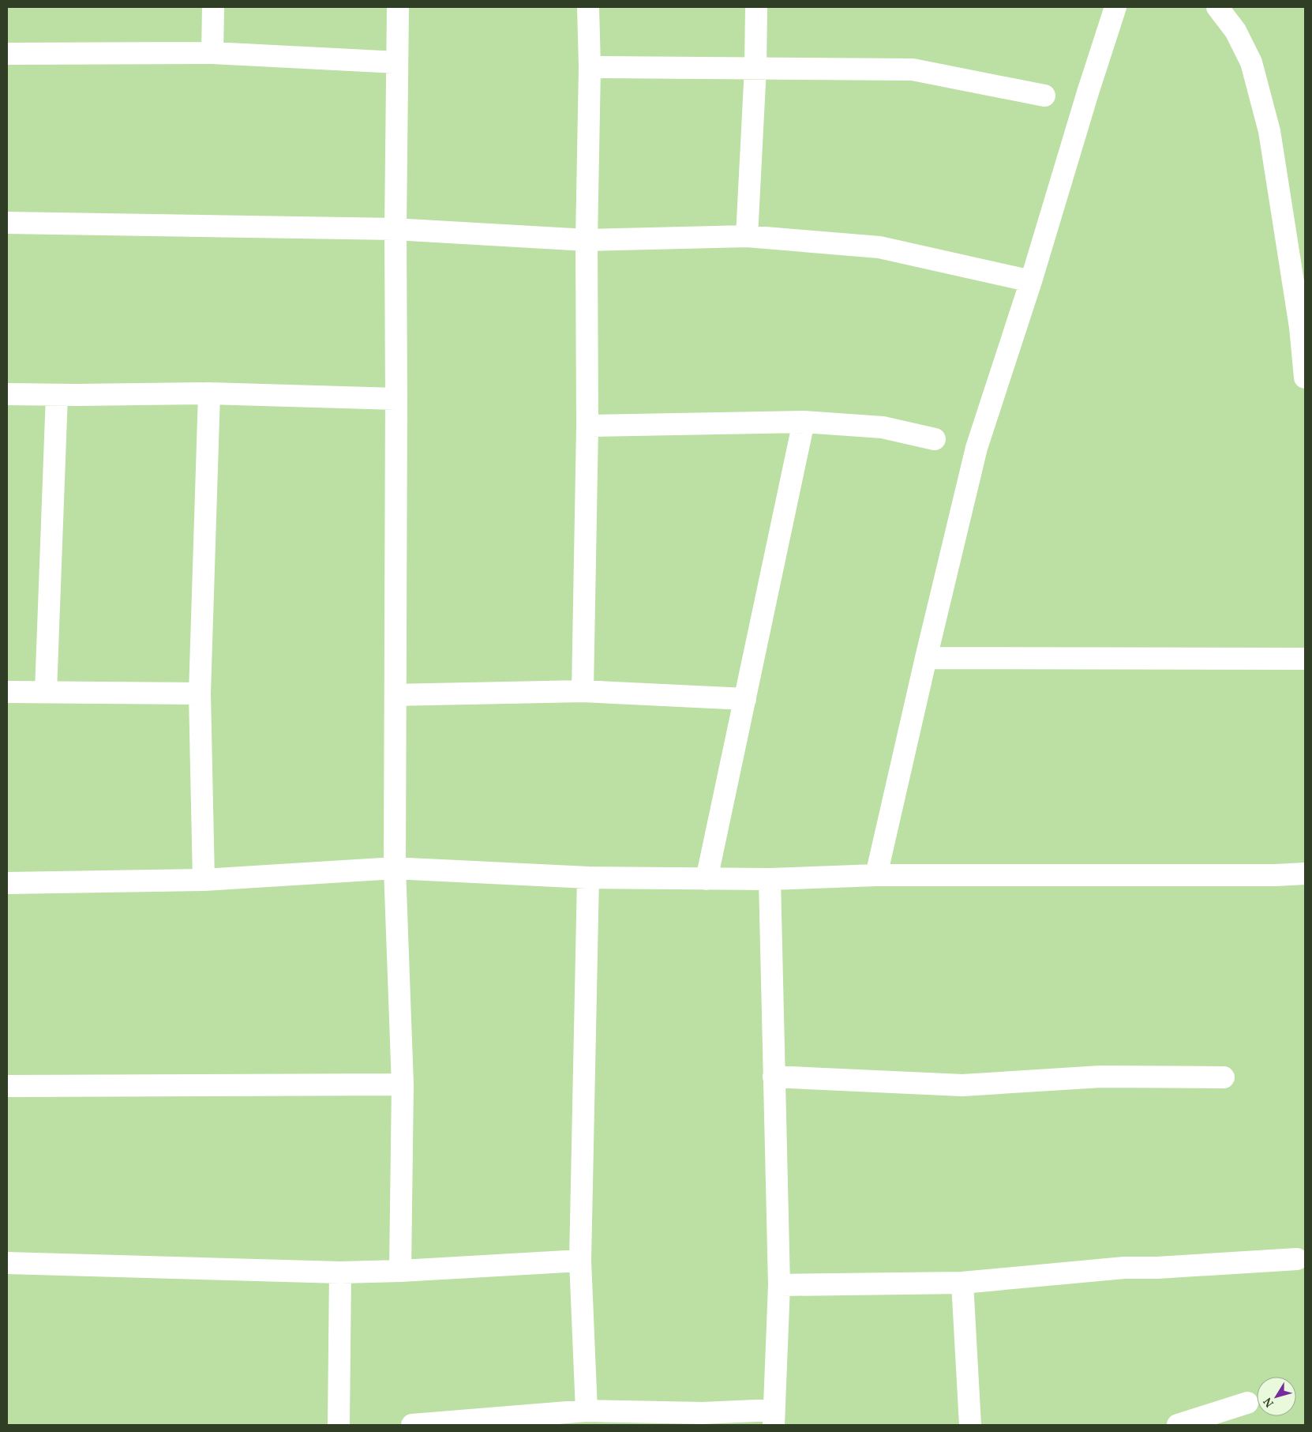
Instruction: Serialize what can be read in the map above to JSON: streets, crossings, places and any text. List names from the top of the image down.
{
  "north": "bottom left"
}
